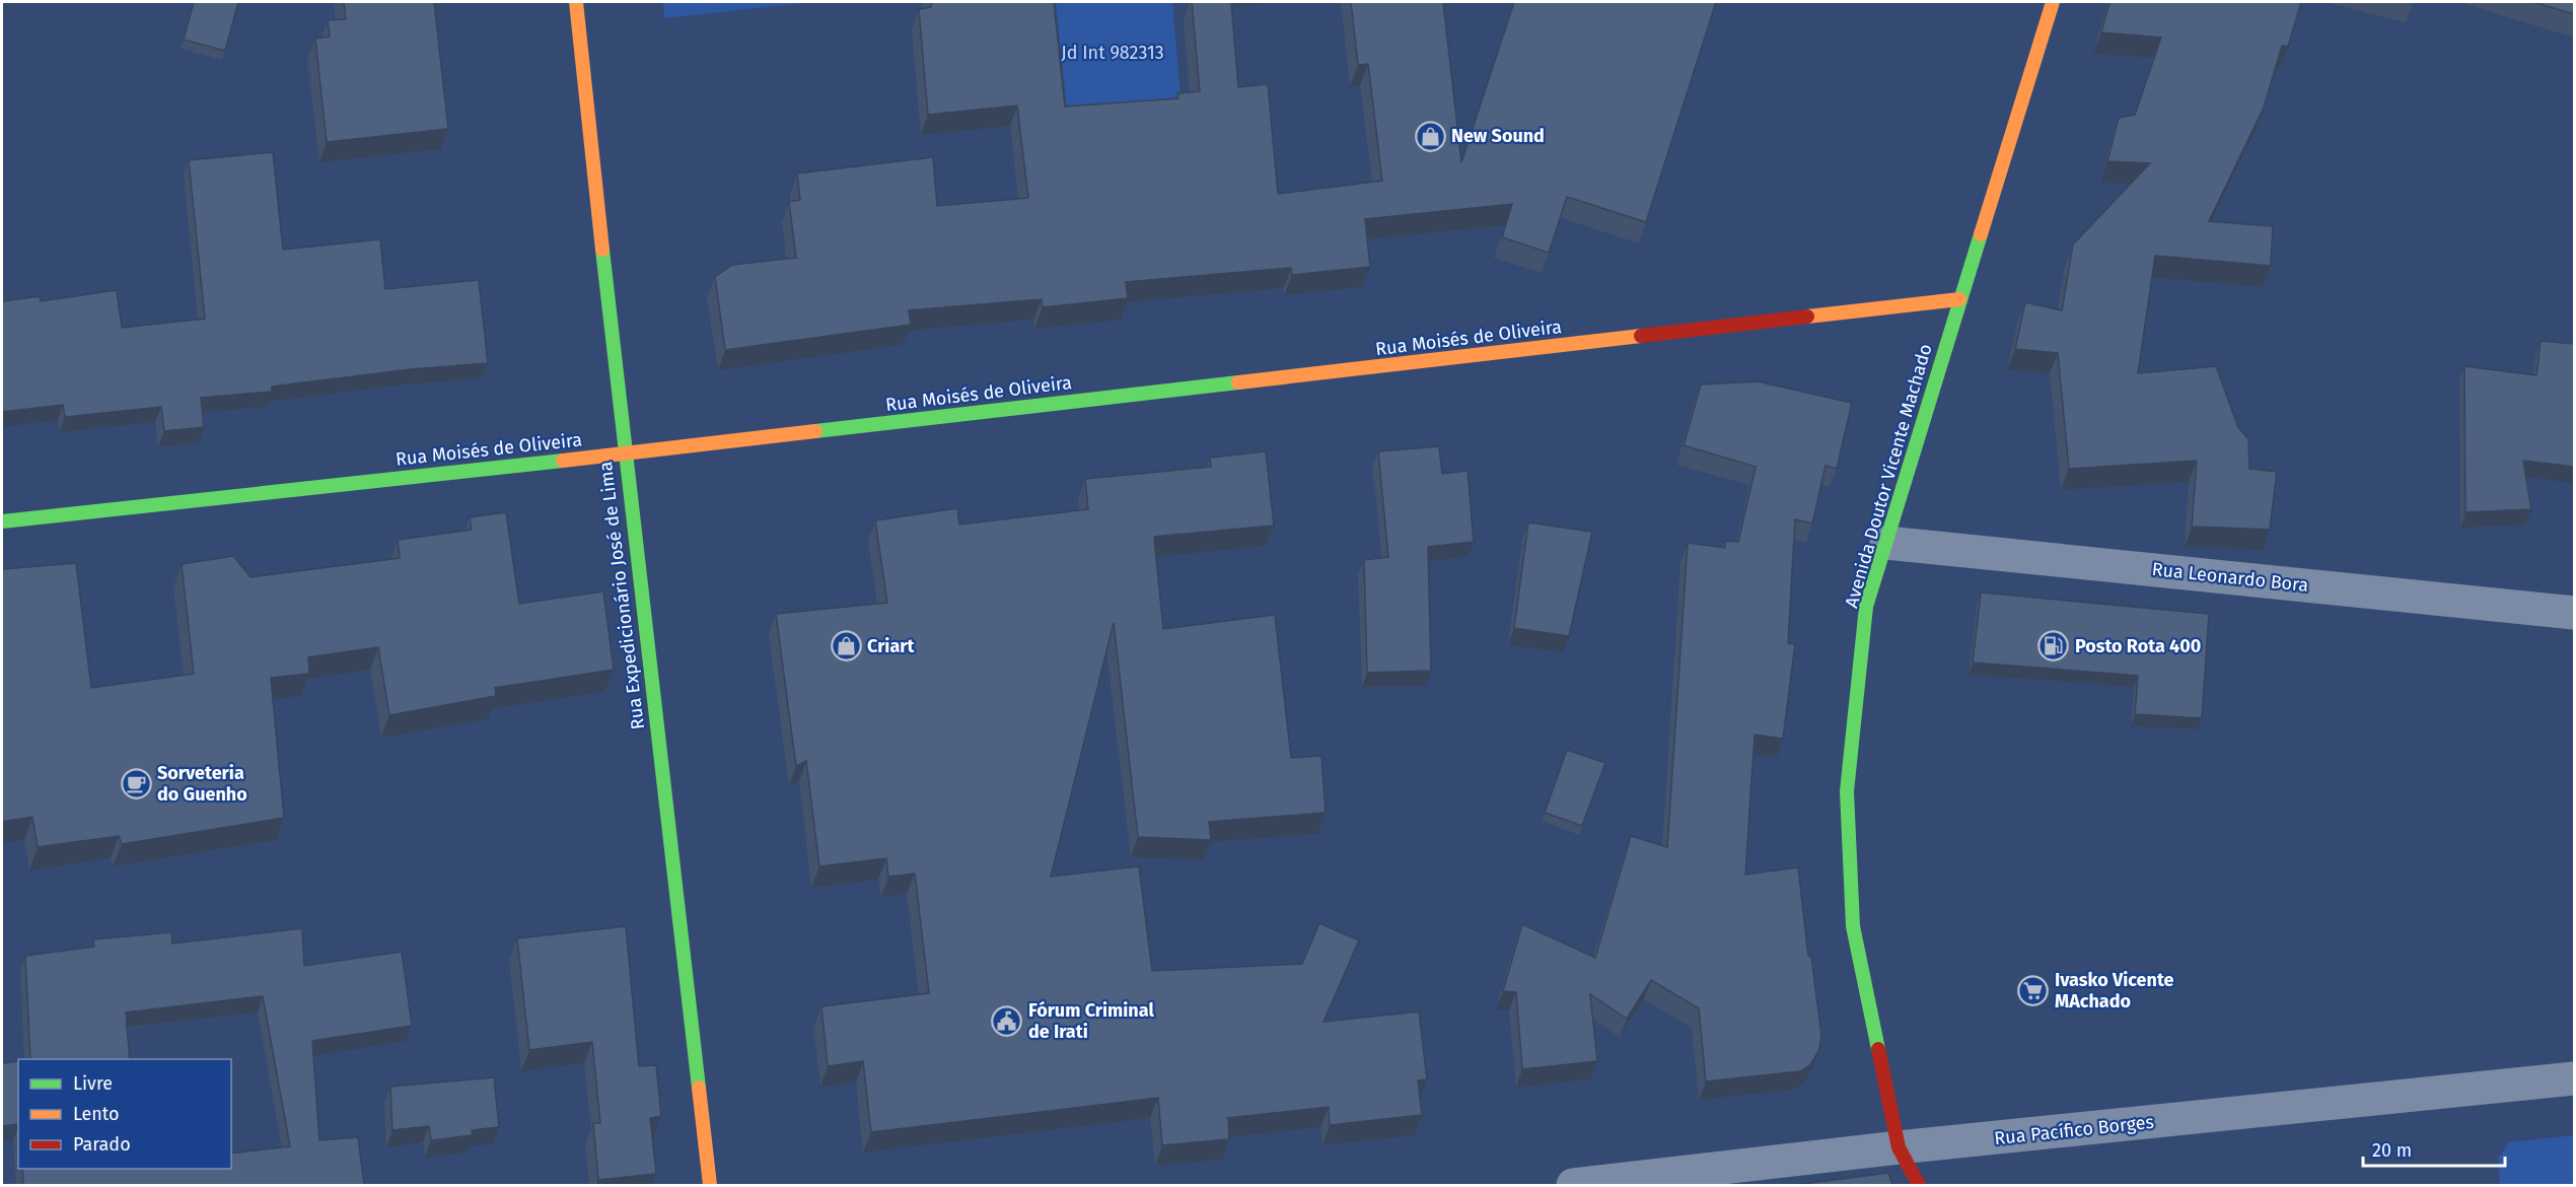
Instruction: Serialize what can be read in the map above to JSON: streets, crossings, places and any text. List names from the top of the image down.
{
  "streets": {
    "street": [
      "Rua Moisés de Oliveira",
      "Avenida Doutor Vicente Machado",
      "Rua Leonardo Bora",
      "Rua Expedicionário José de Lima",
      "Rua Pacífico Borges"
    ]
  },
  "crossings": [
    ["Rua Moisés de Oliveira", "Avenida Doutor Vicente Machado"],
    ["Rua Moisés de Oliveira", "Rua Expedicionário José de Lima"],
    ["Avenida Doutor Vicente Machado", "Rua Leonardo Bora"],
    ["Avenida Doutor Vicente Machado", "Rua Pacífico Borges"]
  ],
  "parks": ["Jd Int 982313"],
  "places": {
    "shop": ["New Sound", "Criart"],
    "fuel station": ["Posto Rota 400"],
    "cafe": ["Sorveteria do Guenho"],
    "supermarket": ["Ivasko Vicente MAchado"],
    "public building": ["Fórum Criminal de Irati"]
  },
  "legend": ["Livre", "Lento", "Parado"],
  "scale_bar": "20 m"
}
